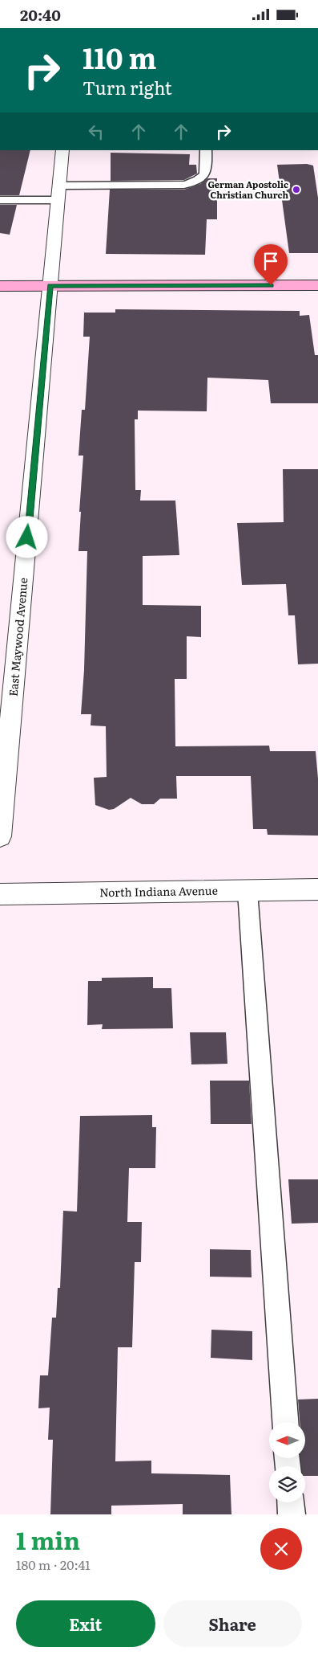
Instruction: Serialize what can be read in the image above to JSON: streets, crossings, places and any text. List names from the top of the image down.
{
  "streets": {
    "street": ["East Maywood Avenue", "North Indiana Avenue"]
  },
  "places": ["German Apostolic Christian Church"],
  "north": "left",
  "page": {
    "status": "20:40",
    "turn": ["110 m", "Turn right"],
    "heading": ["1 min", "180 m · 20:41"],
    "buttons": ["Exit", "Share"]
  }
}
